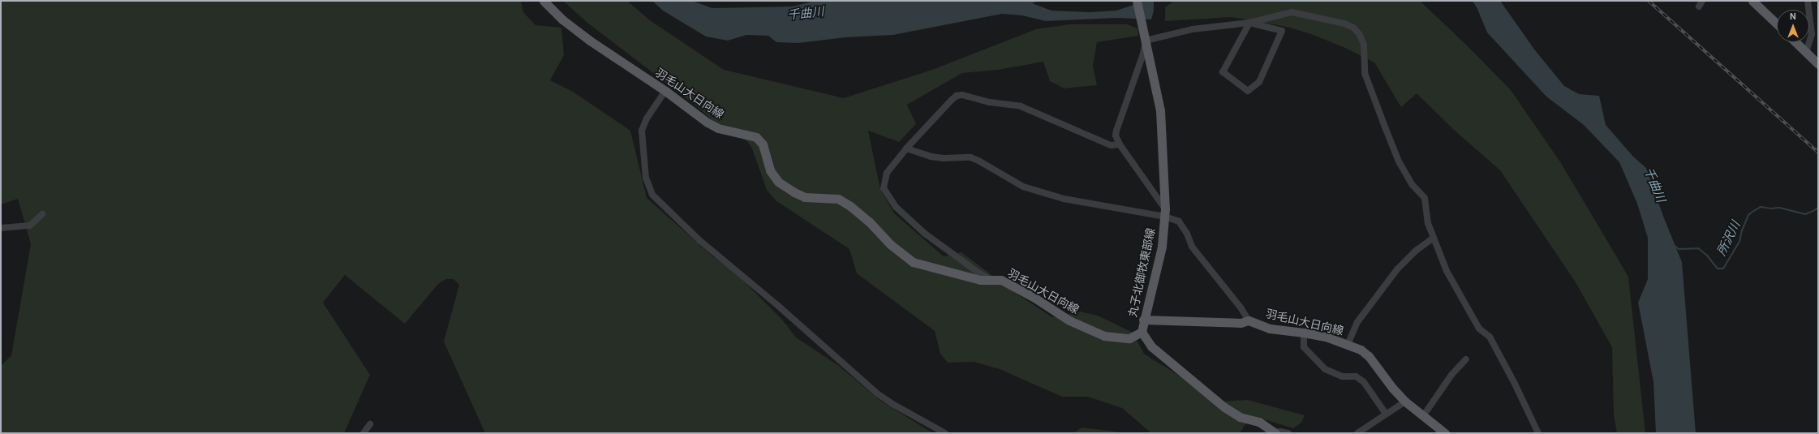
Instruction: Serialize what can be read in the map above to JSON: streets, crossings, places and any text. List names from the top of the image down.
{
  "streets": {
    "main road": ["羽毛山大日向線", "丸子北御牧東部線"]
  },
  "crossings": [
    ["羽毛山大日向線", "丸子北御牧東部線"]
  ],
  "water": ["千曲川", "所沢川"],
  "north": "top"
}
